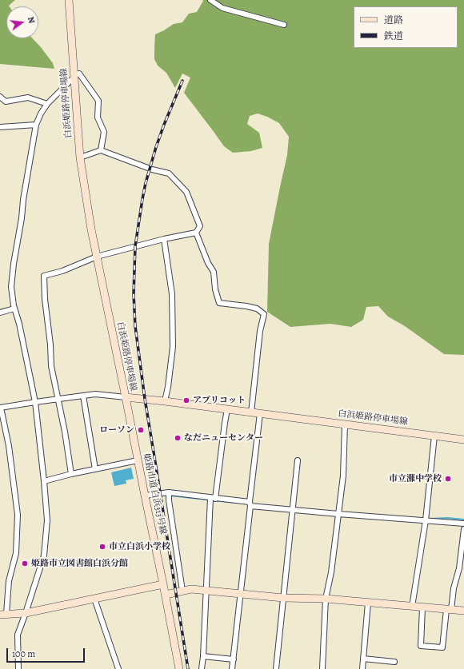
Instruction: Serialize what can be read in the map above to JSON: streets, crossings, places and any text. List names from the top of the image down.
{
  "streets": {
    "main road": ["白浜姫路停車場線", "姫路市道 白浜313号線"]
  },
  "crossings": [
    ["白浜姫路停車場線", "姫路市道 白浜313号線"]
  ],
  "places": [
    "アプリコット",
    "ローソン",
    "なだニューセンター",
    "市立灘中学校",
    "市立白浜小学校",
    "姫路市立図書館白浜分館"
  ],
  "legend": ["道路", "鉄道"],
  "scale_bar": "100 m",
  "north": "right"
}
